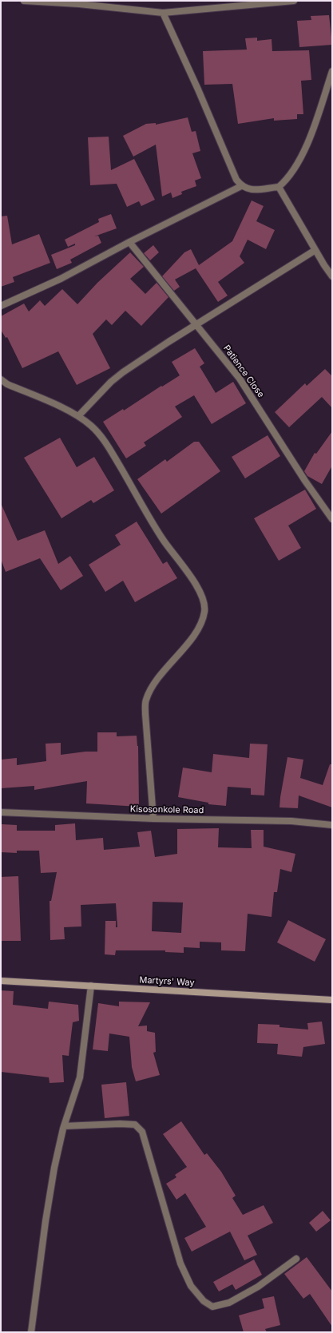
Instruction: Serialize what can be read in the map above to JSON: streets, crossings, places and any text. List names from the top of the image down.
{
  "streets": {
    "main road": ["Martyrs' Way"],
    "street": ["Patience Close", "Kisosonkole Road"]
  }
}
